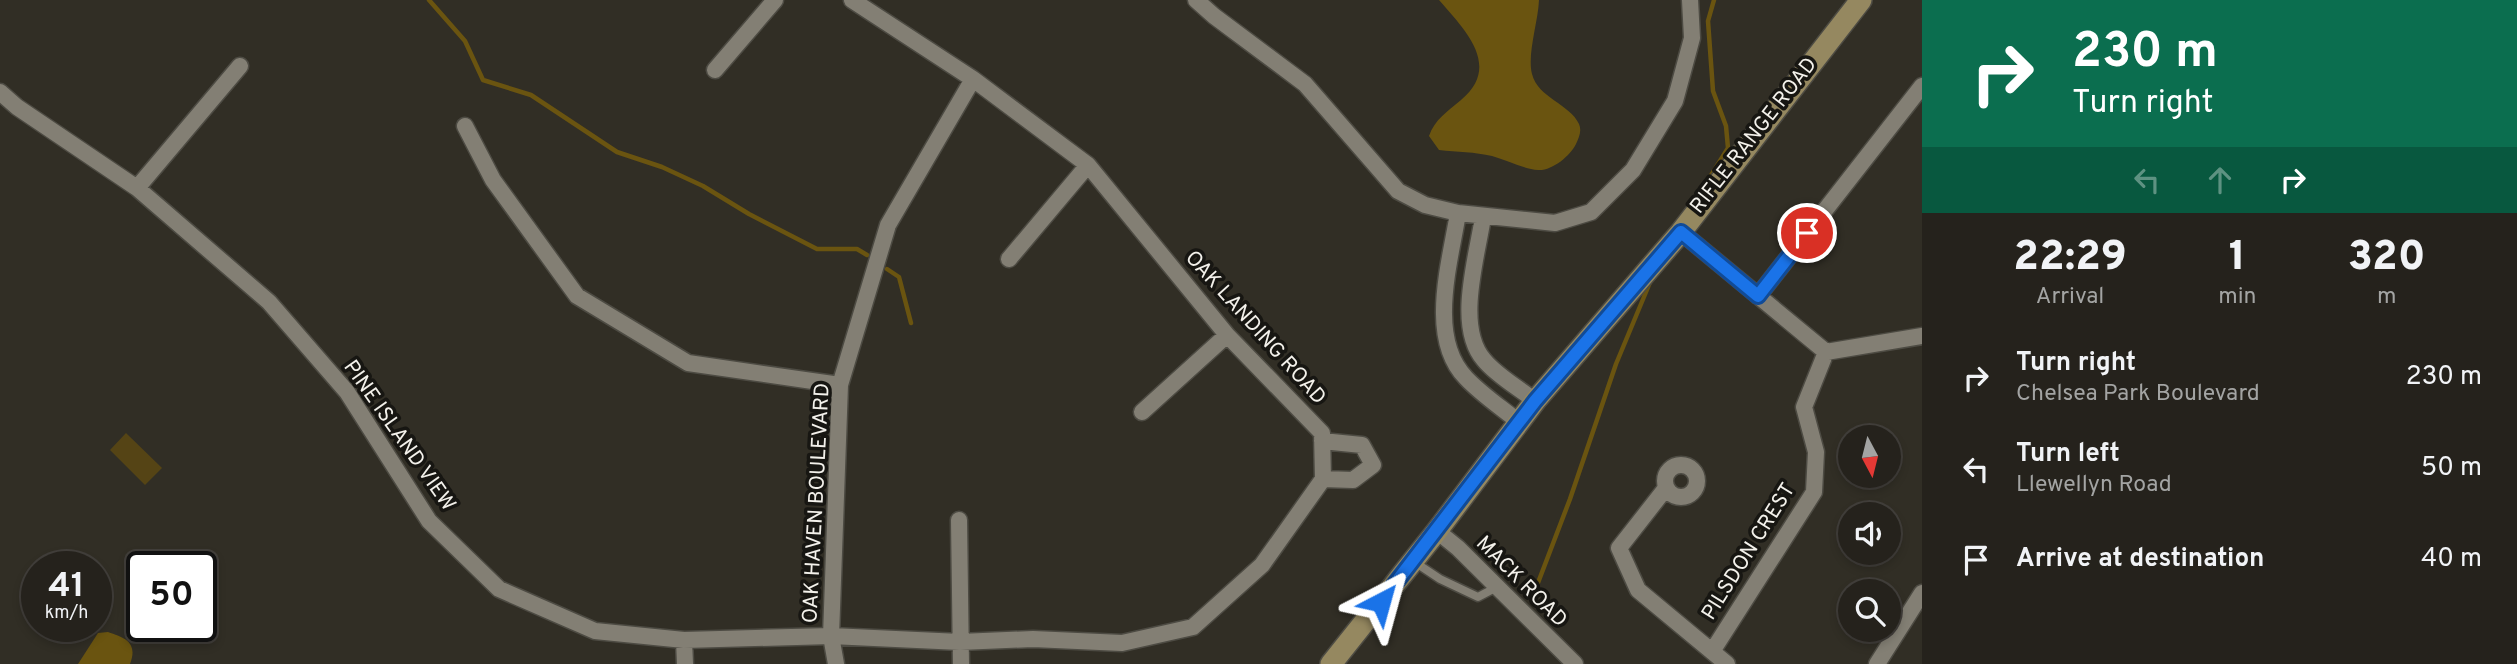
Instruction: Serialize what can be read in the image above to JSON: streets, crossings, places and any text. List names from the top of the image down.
{
  "streets": {
    "main road": ["RIFLE RANGE ROAD"],
    "street": [
      "OAK LANDING ROAD",
      "PINE ISLAND VIEW",
      "OAK HAVEN BOULEVARD",
      "PILSDON CREST",
      "MACK ROAD"
    ]
  },
  "crossings": [
    ["RIFLE RANGE ROAD", "MACK ROAD"],
    ["OAK LANDING ROAD", "OAK HAVEN BOULEVARD"],
    ["PINE ISLAND VIEW", "OAK HAVEN BOULEVARD"]
  ],
  "north": "bottom",
  "page": {
    "turn": ["230 m", "Turn right"],
    "eta": [
      "22:29",
      "Arrival",
      "1",
      "min",
      "320",
      "m"
    ],
    "list": [
      {
        "name": "Turn right",
        "note": "Chelsea Park Boulevard",
        "value": "230 m"
      },
      {
        "name": "Turn left",
        "note": "Llewellyn Road",
        "value": "50 m"
      },
      {
        "name": "Arrive at destination",
        "value": "40 m"
      }
    ],
    "speed": "41 km/h",
    "limit": "50"
  }
}
